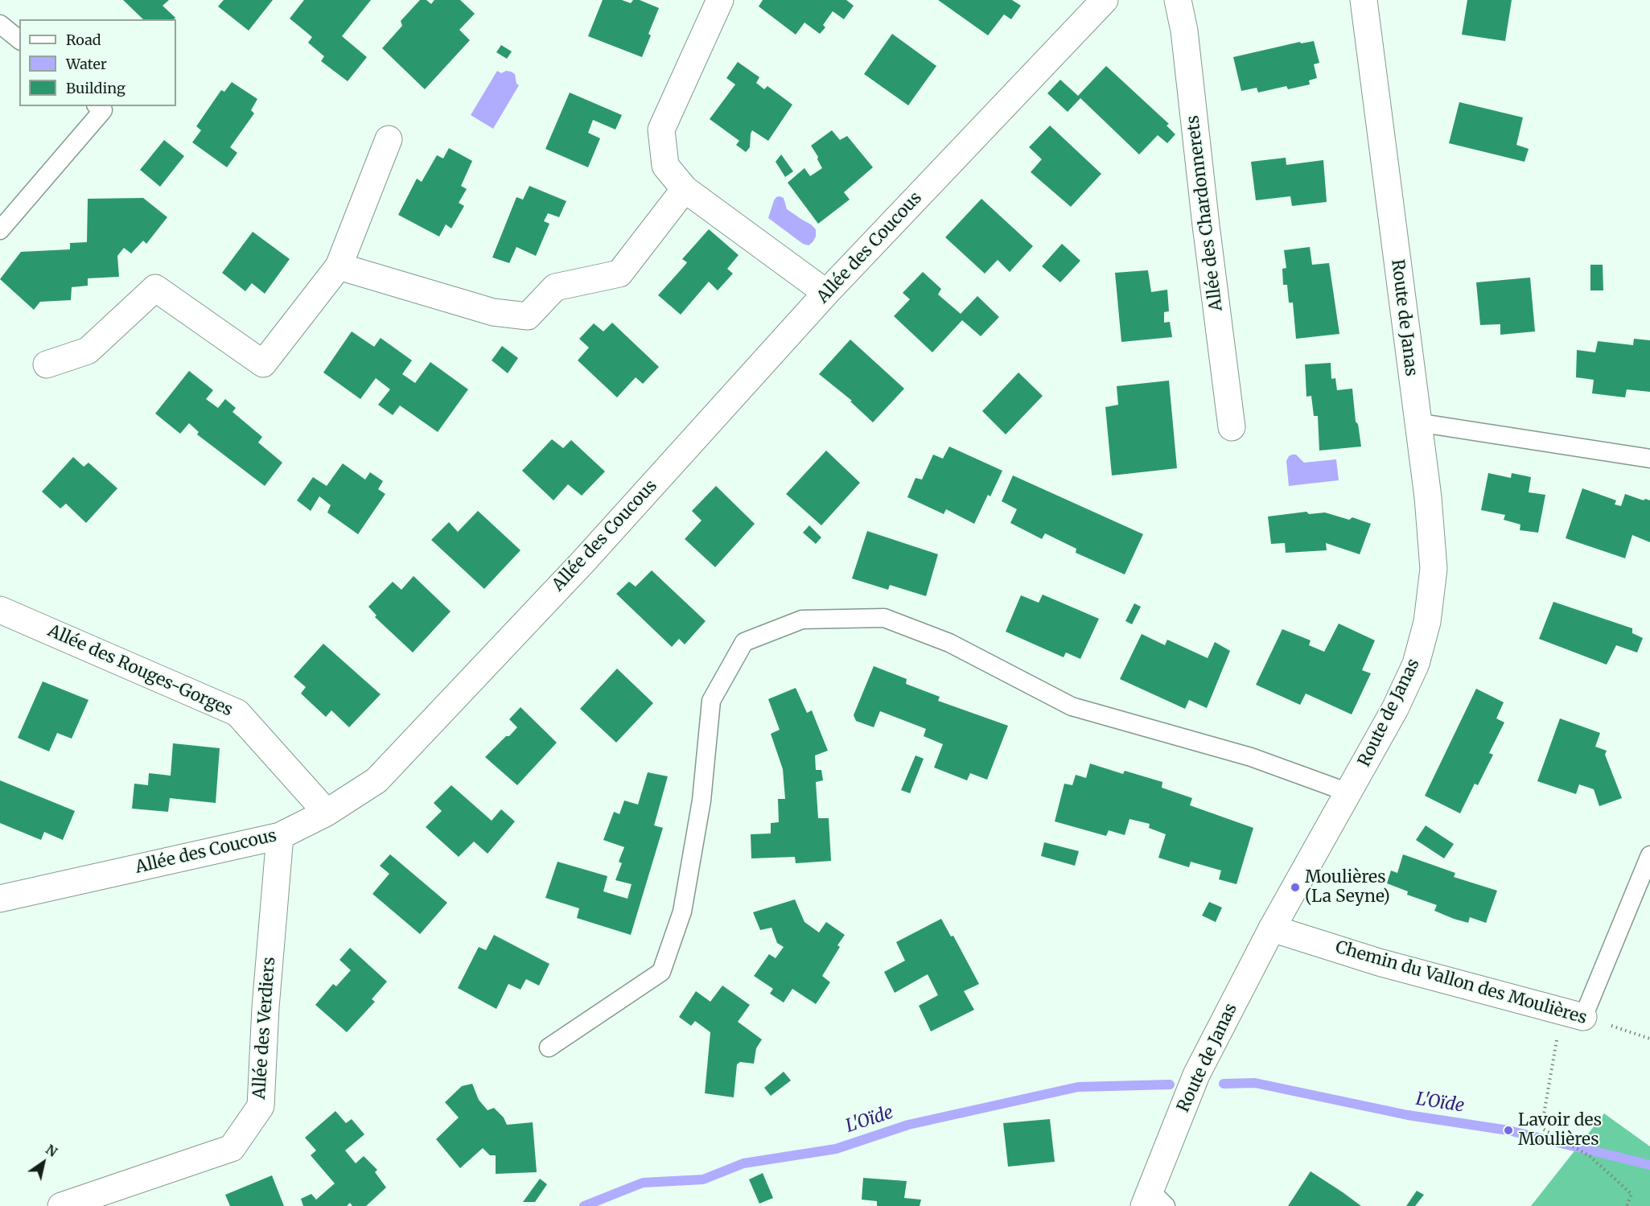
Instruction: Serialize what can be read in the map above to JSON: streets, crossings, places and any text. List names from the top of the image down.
{
  "streets": {
    "street": [
      "Allée des Chardonnerets",
      "Allée des Coucous",
      "Route de Janas",
      "Allée des Rouges-Gorges",
      "Chemin du Vallon des Moulières",
      "Allée des Verdiers"
    ]
  },
  "crossings": [
    ["Allée des Coucous", "Allée des Rouges-Gorges"],
    ["Allée des Coucous", "Allée des Verdiers"],
    ["Route de Janas", "Chemin du Vallon des Moulières"]
  ],
  "water": ["L'Oïde"],
  "places": ["Moulières (La Seyne)", "Lavoir des Moulières"],
  "legend": ["Road", "Water", "Building"],
  "north": "top right"
}
